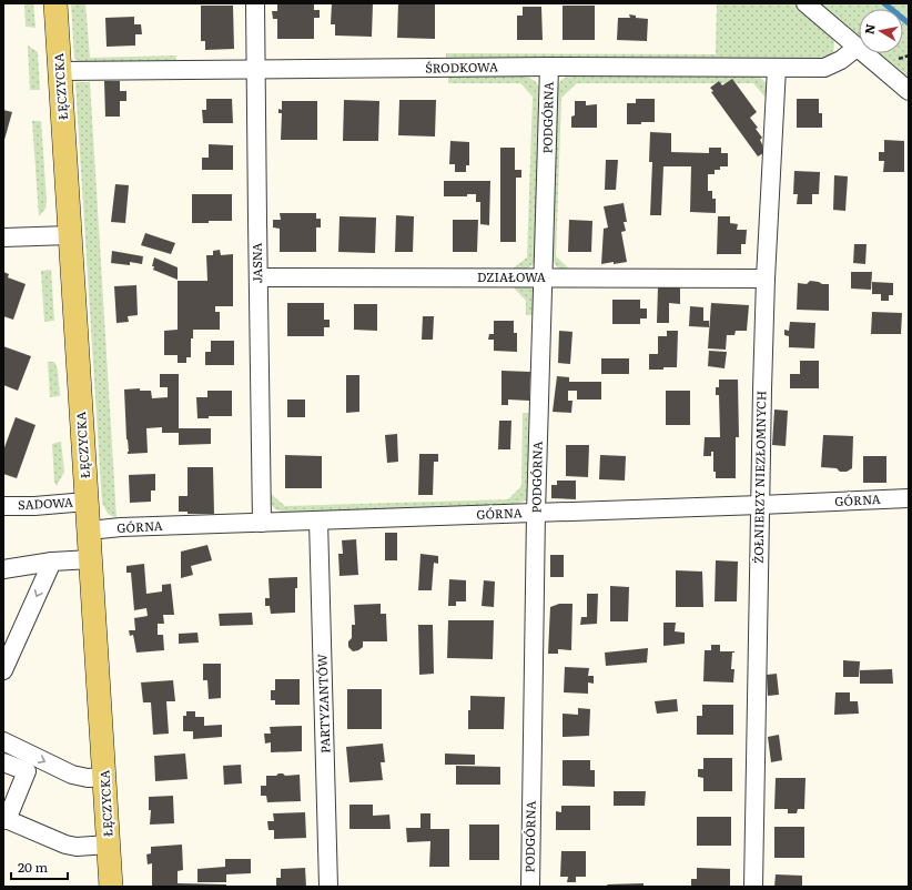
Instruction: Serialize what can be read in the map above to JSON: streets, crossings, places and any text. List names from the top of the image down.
{
  "streets": {
    "main road": ["ŁĘCZYCKA"],
    "street": [
      "ŚRODKOWA",
      "PODGÓRNA",
      "JASNA",
      "DZIAŁOWA",
      "ŻOŁNIERZY NIEZŁOMNYCH",
      "GÓRNA",
      "SADOWA",
      "PARTYZANTÓW"
    ]
  },
  "crossings": [
    ["ŚRODKOWA", "ŁĘCZYCKA"],
    ["ŚRODKOWA", "PODGÓRNA"],
    ["ŚRODKOWA", "JASNA"],
    ["ŚRODKOWA", "ŻOŁNIERZY NIEZŁOMNYCH"],
    ["ŁĘCZYCKA", "GÓRNA"],
    ["ŁĘCZYCKA", "SADOWA"],
    ["PODGÓRNA", "DZIAŁOWA"],
    ["PODGÓRNA", "GÓRNA"],
    ["JASNA", "DZIAŁOWA"],
    ["JASNA", "GÓRNA"],
    ["DZIAŁOWA", "ŻOŁNIERZY NIEZŁOMNYCH"],
    ["ŻOŁNIERZY NIEZŁOMNYCH", "GÓRNA"],
    ["GÓRNA", "PARTYZANTÓW"]
  ],
  "scale_bar": "20 m",
  "north": "left"
}
